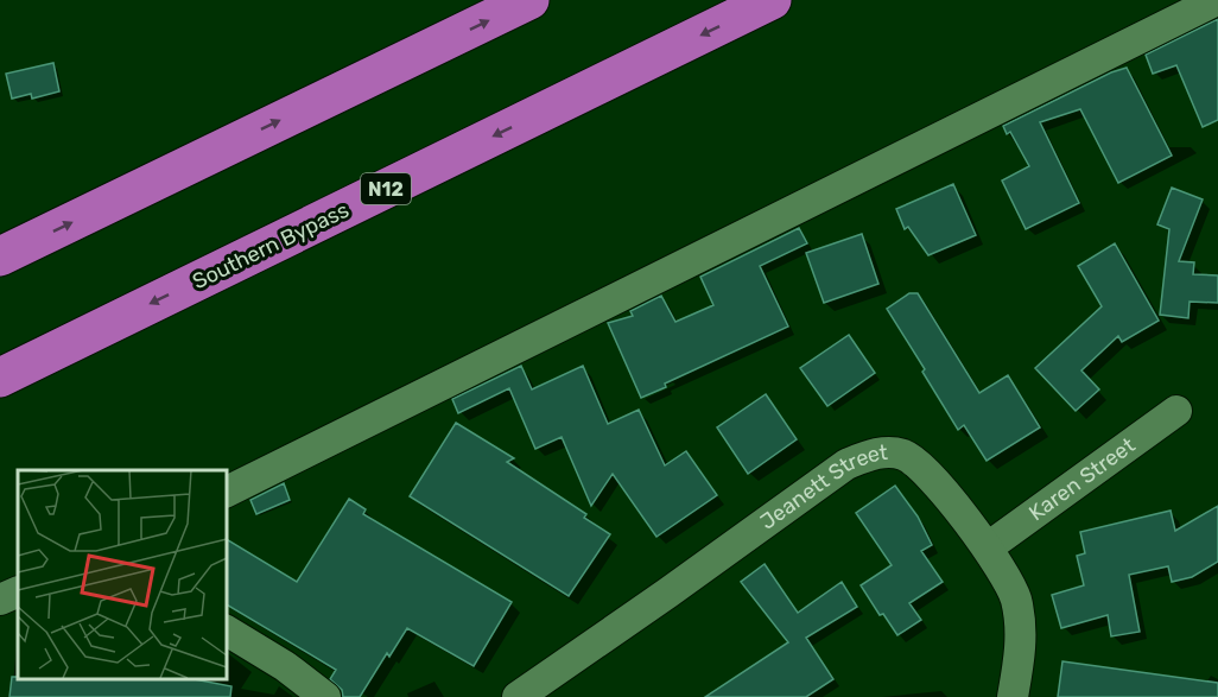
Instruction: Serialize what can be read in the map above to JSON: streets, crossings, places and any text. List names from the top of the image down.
{
  "streets": {
    "highway": ["N12", "Southern Bypass"],
    "street": ["Karen Street", "Jeanett Street"]
  },
  "crossings": [
    ["Karen Street", "Jeanett Street"]
  ]
}
